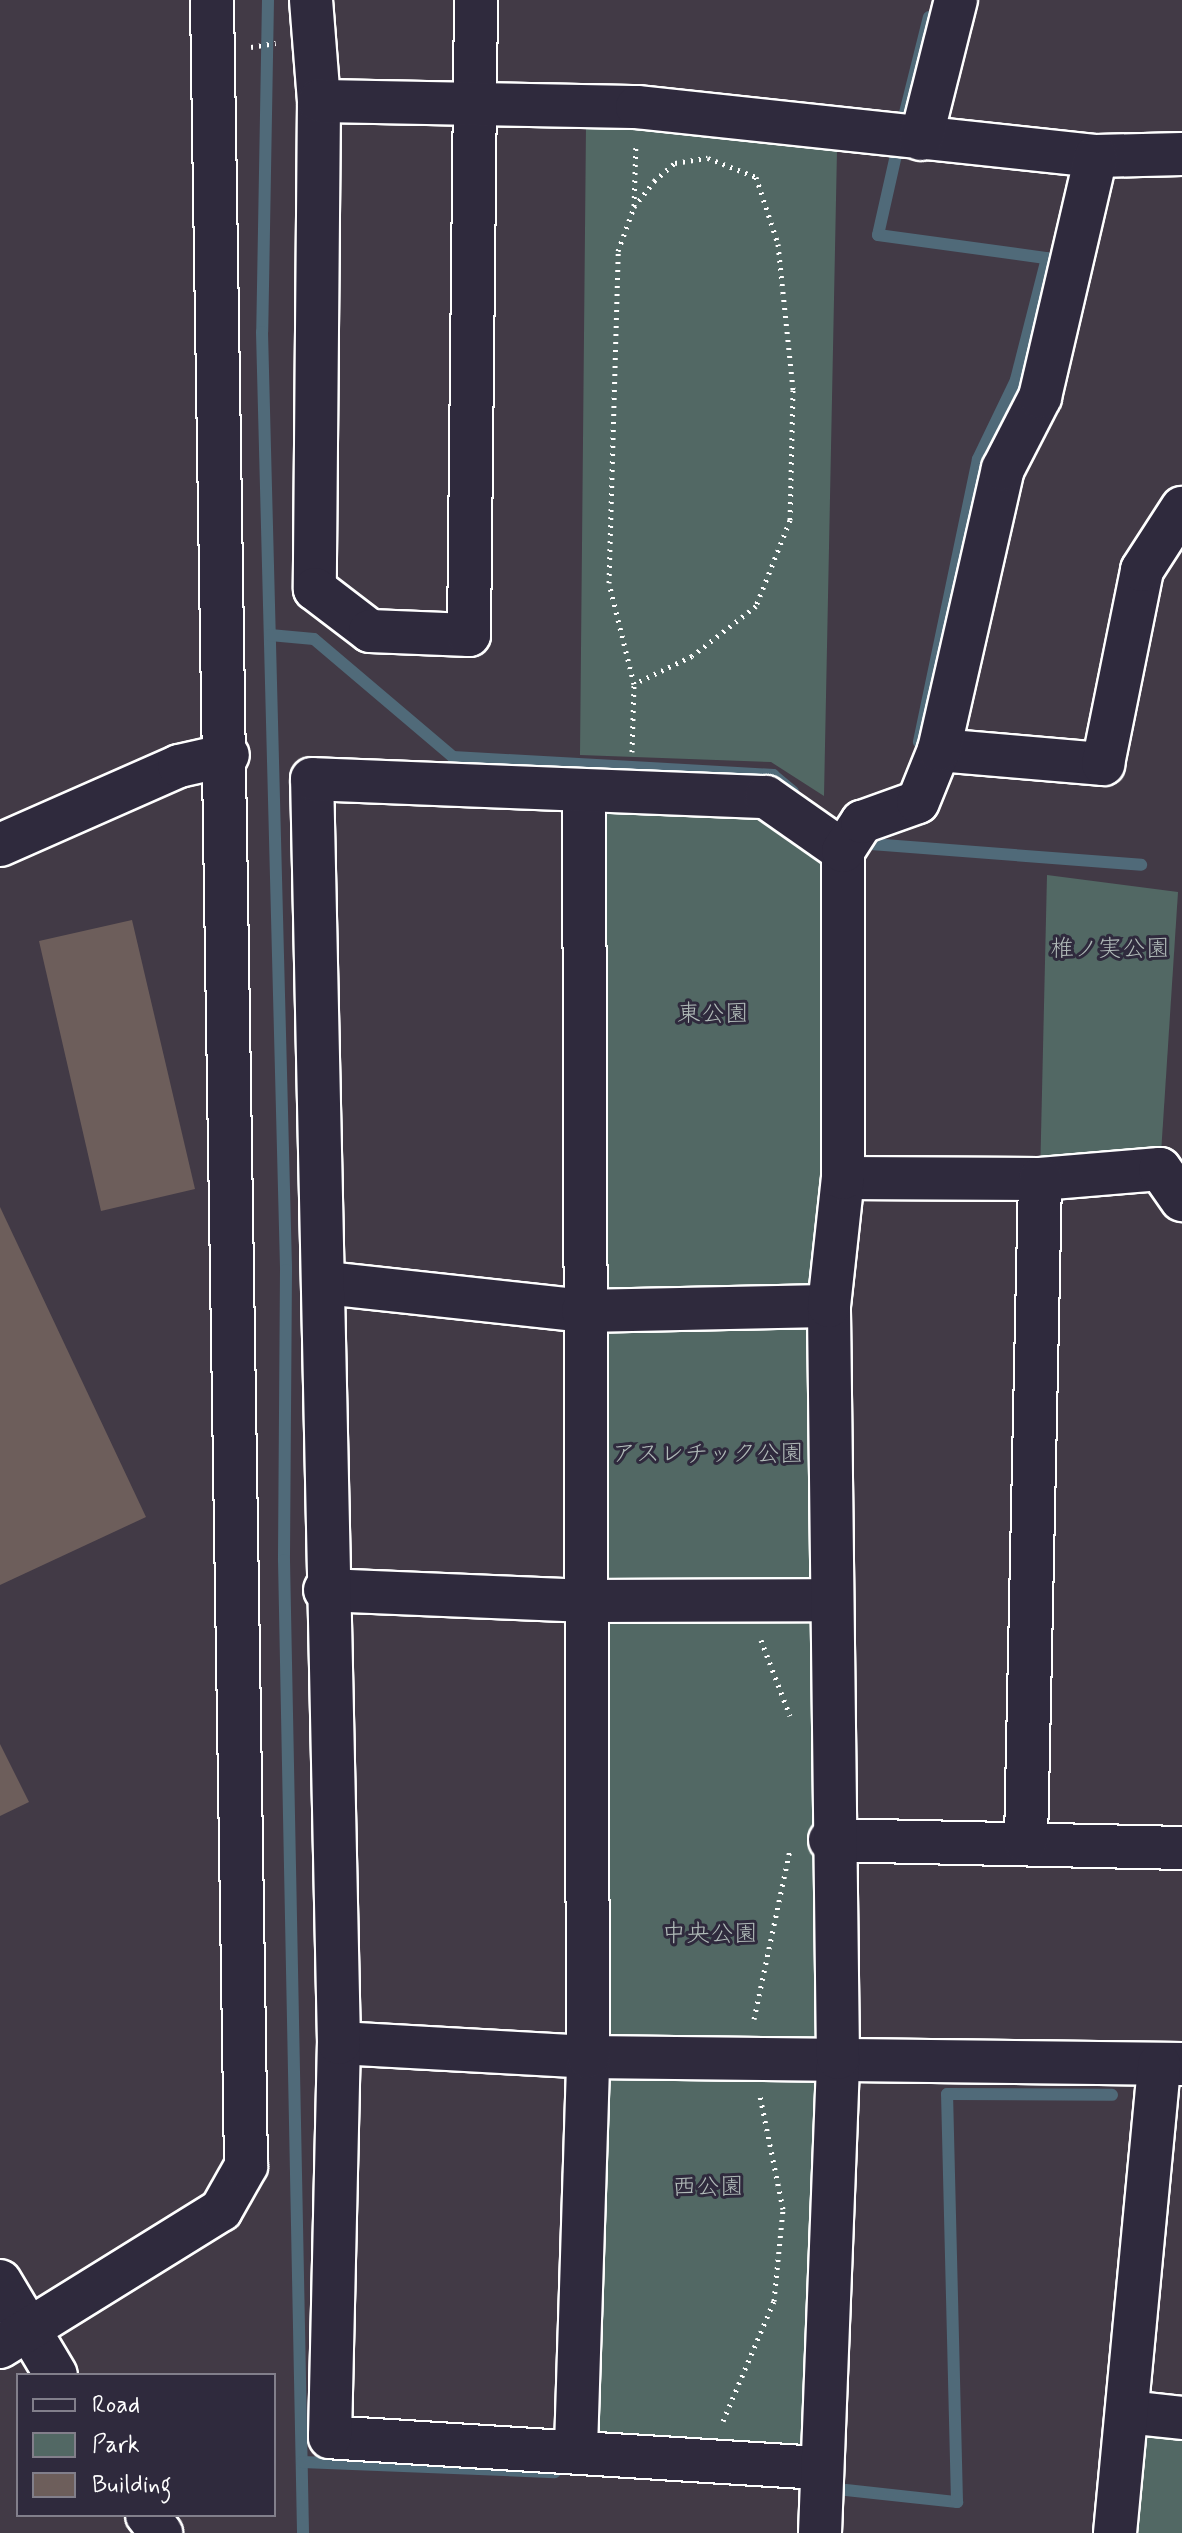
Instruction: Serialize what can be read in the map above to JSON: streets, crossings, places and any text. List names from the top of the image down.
{
  "parks": [
    "椎ノ実公園",
    "東公園",
    "アスレチック公園",
    "中央公園",
    "西公園"
  ],
  "legend": ["Road", "Park", "Building"]
}
